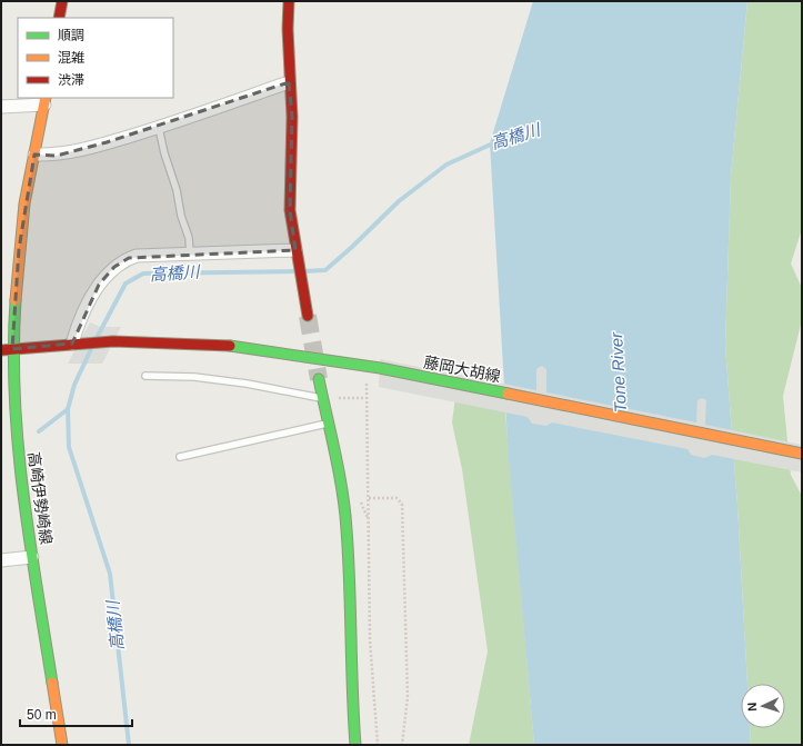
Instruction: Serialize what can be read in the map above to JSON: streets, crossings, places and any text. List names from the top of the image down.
{
  "streets": {
    "main road": ["藤岡大胡線", "高崎伊勢崎線"]
  },
  "water": ["高橋川", "Tone River"],
  "legend": ["順調", "混雑", "渋滞"],
  "scale_bar": "50 m",
  "north": "left"
}
